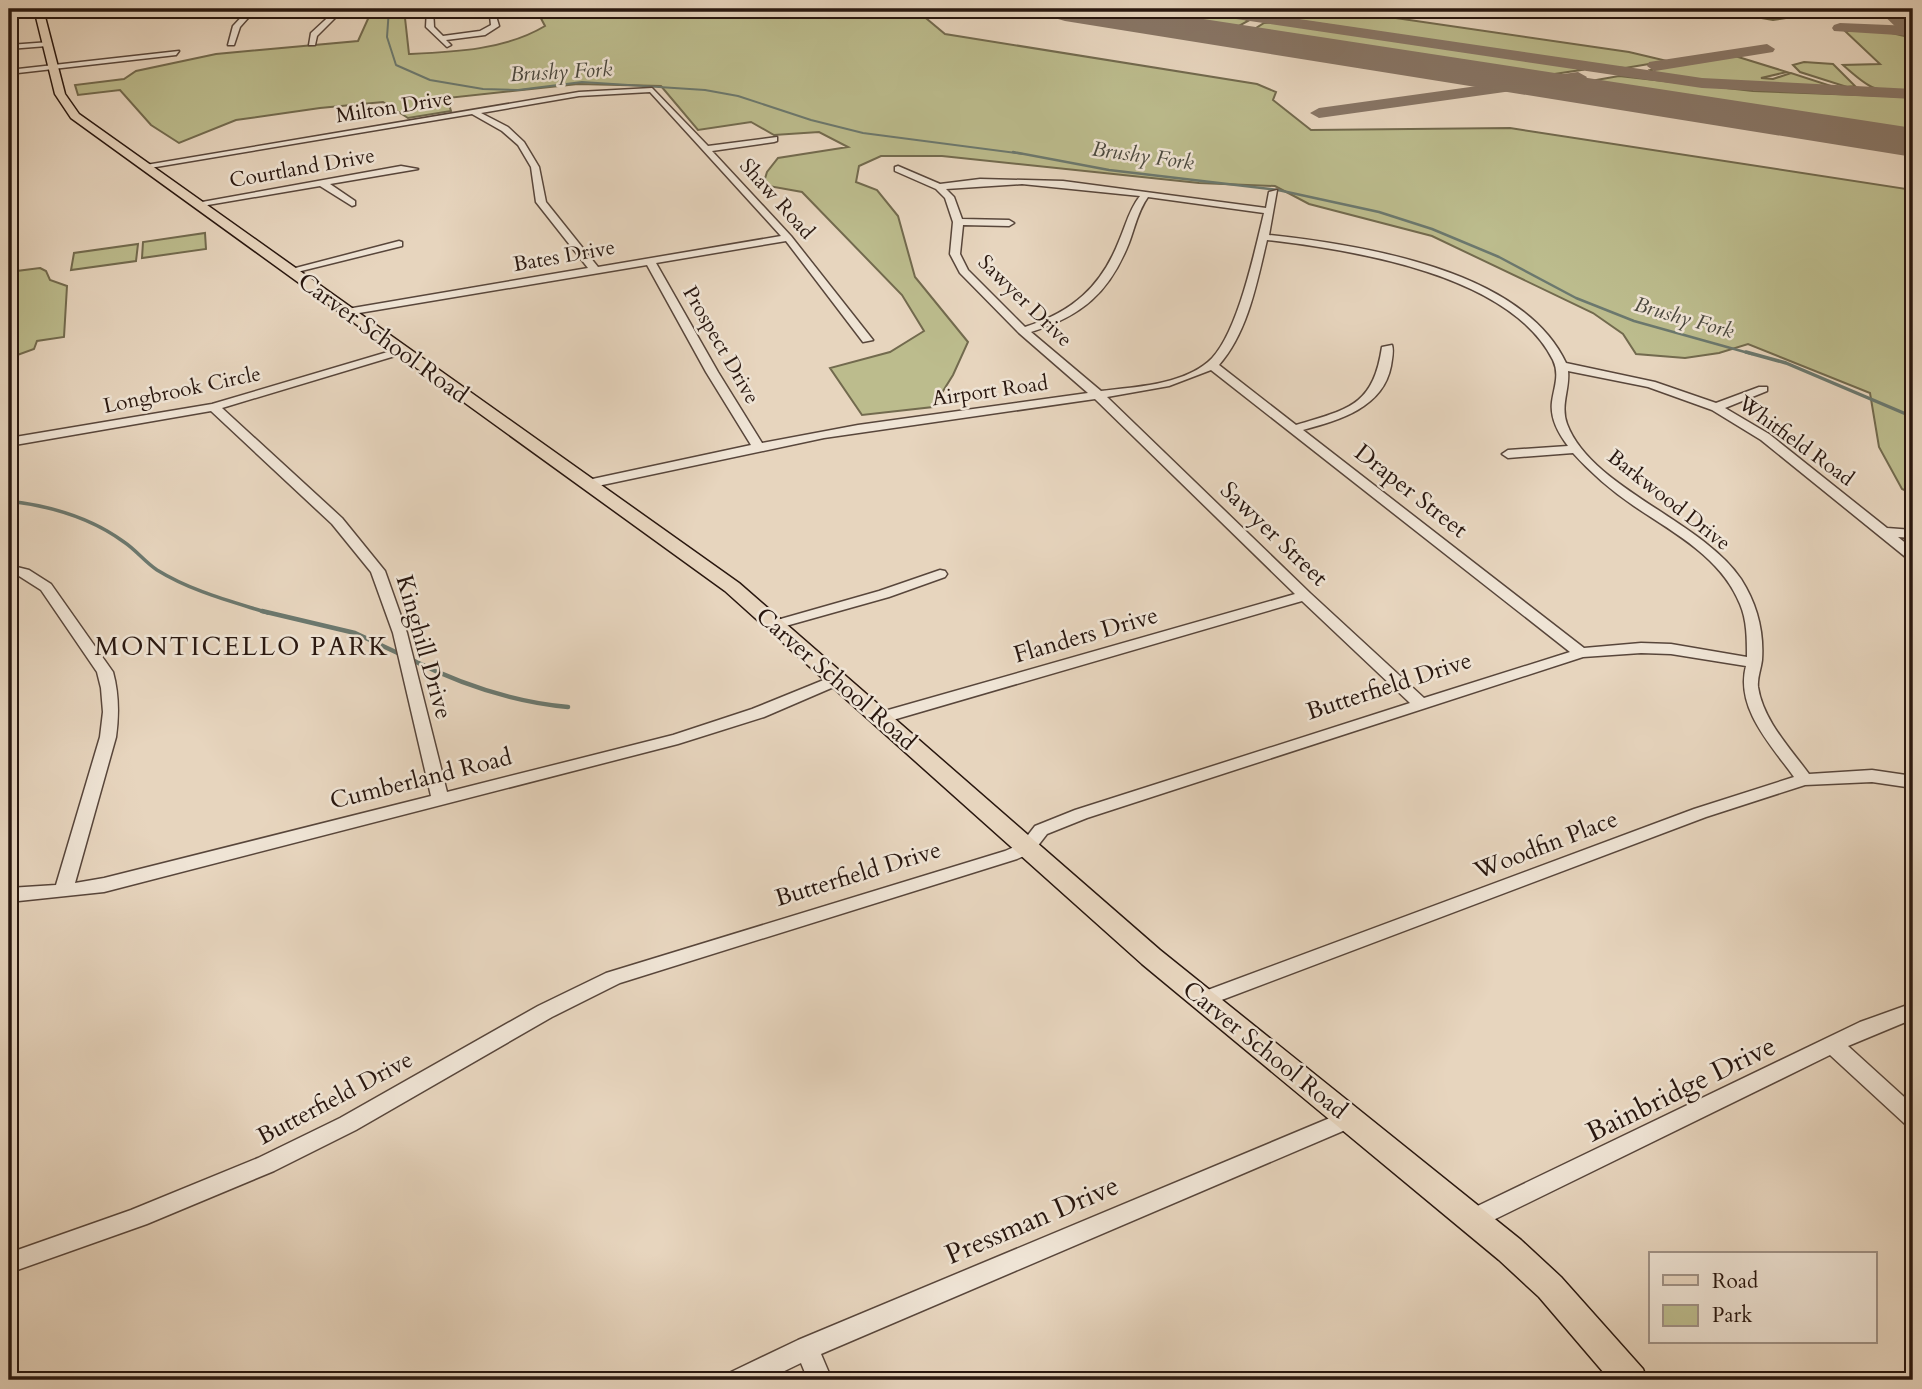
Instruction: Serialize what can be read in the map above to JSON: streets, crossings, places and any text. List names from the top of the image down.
{
  "streets": {
    "main road": ["Carver School Road"],
    "street": [
      "Milton Drive",
      "Courtland Drive",
      "Shaw Road",
      "Bates Drive",
      "Sawyer Drive",
      "Prospect Drive",
      "Longbrook Circle",
      "Airport Road",
      "Whitfield Road",
      "Draper Street",
      "Barkwood Drive",
      "Sawyer Street",
      "Flanders Drive",
      "Kinghill Drive",
      "Butterfield Drive",
      "Cumberland Road",
      "Woodfin Place",
      "Bainbridge Drive",
      "Pressman Drive"
    ]
  },
  "crossings": [
    ["Milton Drive", "Shaw Road"],
    ["Milton Drive", "Carver School Road"],
    ["Courtland Drive", "Carver School Road"],
    ["Shaw Road", "Bates Drive"],
    ["Bates Drive", "Carver School Road"],
    ["Bates Drive", "Prospect Drive"],
    ["Sawyer Drive", "Airport Road"],
    ["Sawyer Drive", "Sawyer Street"],
    ["Carver School Road", "Longbrook Circle"],
    ["Carver School Road", "Airport Road"],
    ["Carver School Road", "Flanders Drive"],
    ["Carver School Road", "Butterfield Drive"],
    ["Carver School Road", "Cumberland Road"],
    ["Carver School Road", "Woodfin Place"],
    ["Carver School Road", "Bainbridge Drive"],
    ["Carver School Road", "Pressman Drive"],
    ["Prospect Drive", "Airport Road"],
    ["Longbrook Circle", "Kinghill Drive"],
    ["Airport Road", "Draper Street"],
    ["Airport Road", "Sawyer Street"],
    ["Whitfield Road", "Barkwood Drive"],
    ["Draper Street", "Butterfield Drive"],
    ["Barkwood Drive", "Butterfield Drive"],
    ["Barkwood Drive", "Woodfin Place"],
    ["Sawyer Street", "Flanders Drive"],
    ["Sawyer Street", "Butterfield Drive"],
    ["Kinghill Drive", "Cumberland Road"]
  ],
  "districts": ["MONTICELLO PARK"],
  "water": ["Brushy Fork"],
  "legend": ["Road", "Park"]
}
